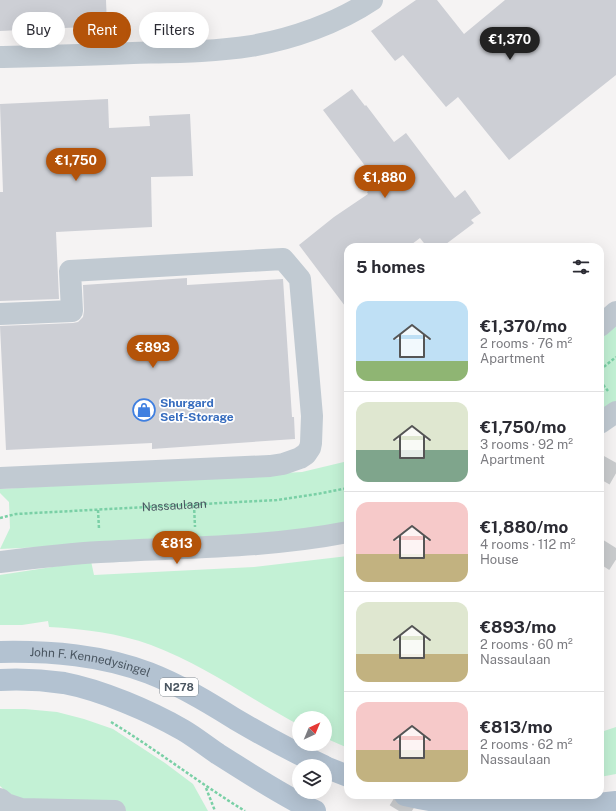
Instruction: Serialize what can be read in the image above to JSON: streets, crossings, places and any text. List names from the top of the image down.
{
  "streets": {
    "main road": ["John F. Kennedysingel", "N278"],
    "path": ["Nassaulaan"]
  },
  "places": {
    "shop": ["Shurgard Self-Storage"]
  },
  "north": "top right",
  "page": {
    "chip": ["Buy", "Rent", "Filters"],
    "price": [
      "€1,370",
      "€1,750",
      "€1,880",
      "€893",
      "€813"
    ],
    "heading": "5 homes",
    "list": [
      {
        "name": "€1,370/mo",
        "note": "2 rooms · 76 m² · Apartment"
      },
      {
        "name": "€1,750/mo",
        "note": "3 rooms · 92 m² · Apartment"
      },
      {
        "name": "€1,880/mo",
        "note": "4 rooms · 112 m² · House"
      },
      {
        "name": "€893/mo",
        "note": "2 rooms · 60 m² · Nassaulaan"
      },
      {
        "name": "€813/mo",
        "note": "2 rooms · 62 m² · Nassaulaan"
      }
    ]
  }
}
